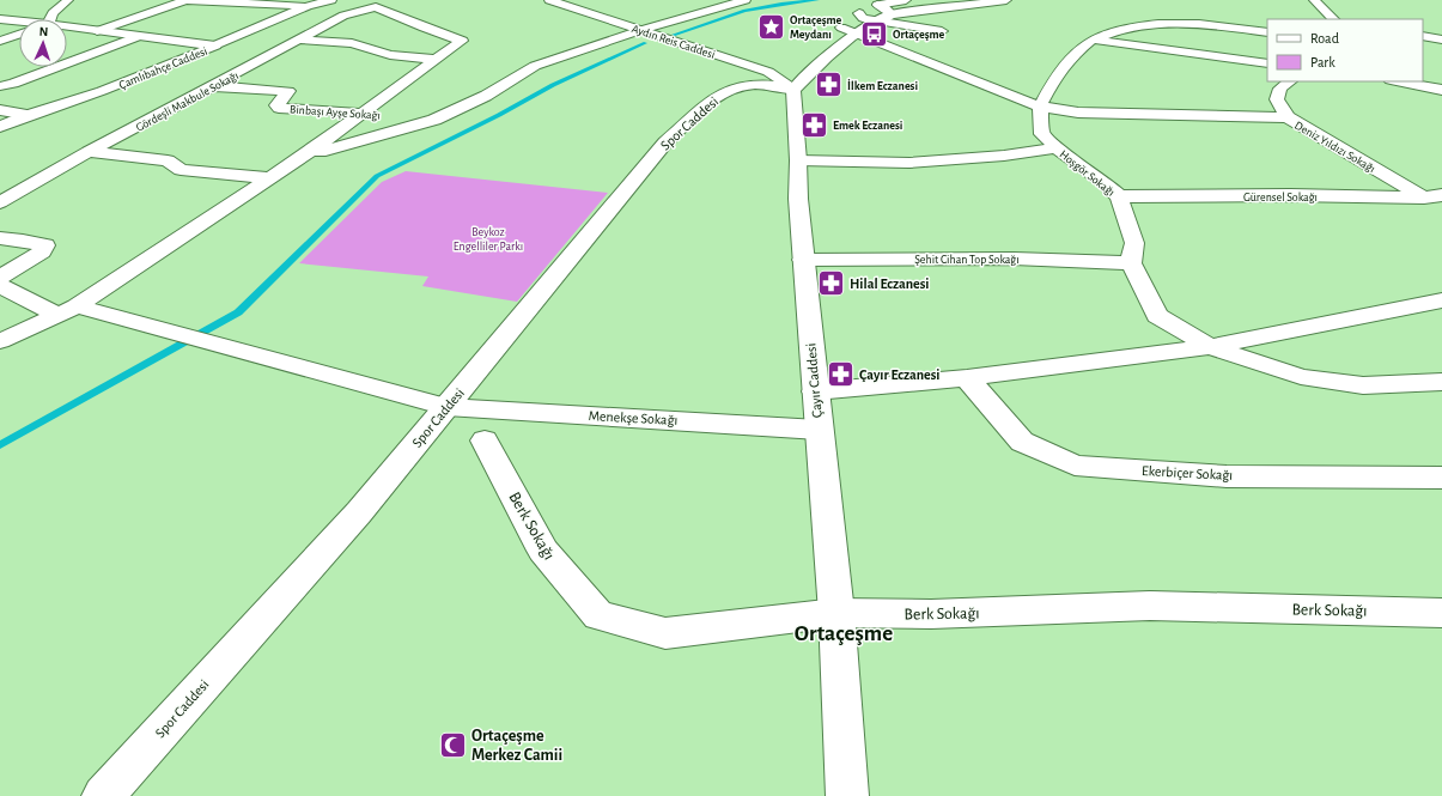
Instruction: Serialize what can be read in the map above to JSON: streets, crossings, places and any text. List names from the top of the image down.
{
  "streets": {
    "street": [
      "Aydın Reis Caddesi",
      "Çamlıbahçe Caddesi",
      "Gördeşli Makbule Sokağı",
      "Binbaşı Ayşe Sokağı",
      "Spor Caddesi",
      "Deniz Yıldızı Sokağı",
      "Hoşgör Sokağı",
      "Gürensel Sokağı",
      "Şehit Cihan Top Sokağı",
      "Çayır Caddesi",
      "Menekşe Sokağı",
      "Ekerbiçer Sokağı",
      "Berk Sokağı"
    ]
  },
  "crossings": [
    ["Aydın Reis Caddesi", "Spor Caddesi"],
    ["Aydın Reis Caddesi", "Çayır Caddesi"],
    ["Gördeşli Makbule Sokağı", "Binbaşı Ayşe Sokağı"],
    ["Spor Caddesi", "Çayır Caddesi"],
    ["Spor Caddesi", "Menekşe Sokağı"],
    ["Deniz Yıldızı Sokağı", "Gürensel Sokağı"],
    ["Hoşgör Sokağı", "Gürensel Sokağı"],
    ["Hoşgör Sokağı", "Şehit Cihan Top Sokağı"],
    ["Şehit Cihan Top Sokağı", "Çayır Caddesi"],
    ["Çayır Caddesi", "Menekşe Sokağı"],
    ["Çayır Caddesi", "Berk Sokağı"]
  ],
  "districts": ["Ortaçeşme"],
  "parks": ["Beykoz Engelliler Parkı"],
  "places": {
    "place": ["Ortaçeşme Meydanı"],
    "bus stop": ["Ortaçeşme"],
    "pharmacy": [
      "İlkem Eczanesi",
      "Emek Eczanesi",
      "Hilal Eczanesi",
      "Çayır Eczanesi"
    ],
    "mosque": ["Ortaçeşme Merkez Camii"]
  },
  "legend": ["Road", "Park"],
  "north": "top"
}
